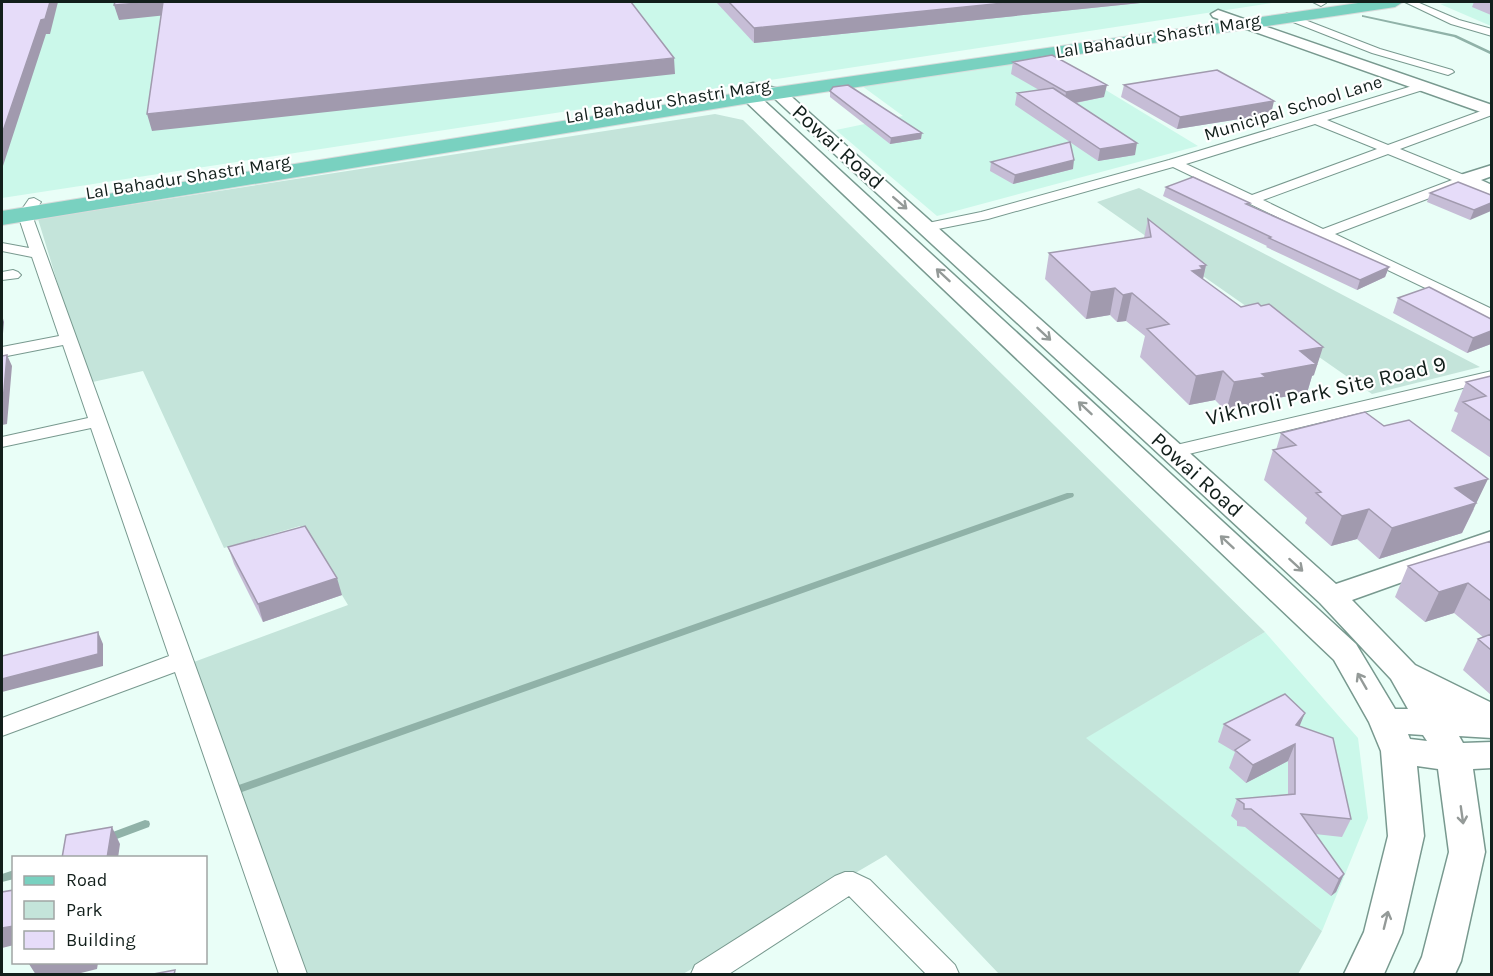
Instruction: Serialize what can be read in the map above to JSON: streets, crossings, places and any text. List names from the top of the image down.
{
  "streets": {
    "main road": ["Lal Bahadur Shastri Marg", "Powai Road"],
    "street": ["Municipal School Lane", "Vikhroli Park Site Road 9"]
  },
  "crossings": [
    ["Lal Bahadur Shastri Marg", "Powai Road"],
    ["Municipal School Lane", "Powai Road"],
    ["Powai Road", "Vikhroli Park Site Road 9"]
  ],
  "legend": ["Road", "Park", "Building"]
}
